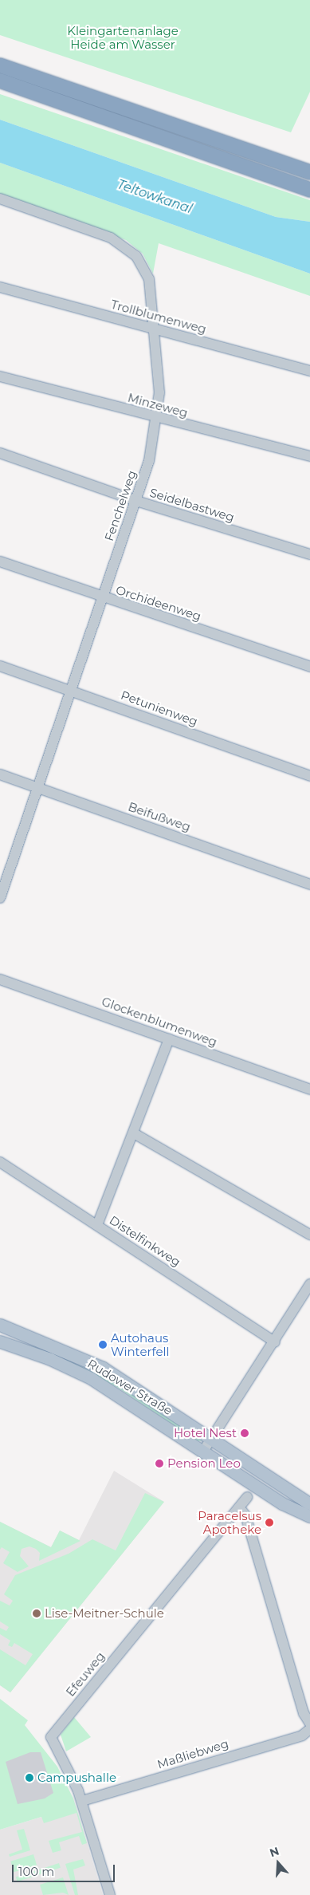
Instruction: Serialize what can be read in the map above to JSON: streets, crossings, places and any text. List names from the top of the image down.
{
  "streets": {
    "main road": ["Rudower Straße"],
    "street": [
      "Trollblumenweg",
      "Minzeweg",
      "Seidelbastweg",
      "Fenchelweg",
      "Orchideenweg",
      "Petunienweg",
      "Beifußweg",
      "Glockenblumenweg",
      "Distelfinkweg",
      "Efeuweg",
      "Maßliebweg"
    ]
  },
  "crossings": [
    ["Trollblumenweg", "Fenchelweg"],
    ["Minzeweg", "Fenchelweg"],
    ["Seidelbastweg", "Fenchelweg"],
    ["Fenchelweg", "Orchideenweg"],
    ["Fenchelweg", "Petunienweg"],
    ["Fenchelweg", "Beifußweg"],
    ["Efeuweg", "Maßliebweg"]
  ],
  "water": ["Teltowkanal"],
  "parks": ["Kleingartenanlage Heide am Wasser"],
  "places": [
    "Autohaus Winterfell",
    "Hotel Nest",
    "Pension Leo",
    "Paracelsus Apotheke",
    "Lise-Meitner-Schule",
    "Campushalle"
  ],
  "scale_bar": "100 m",
  "north": "top"
}
